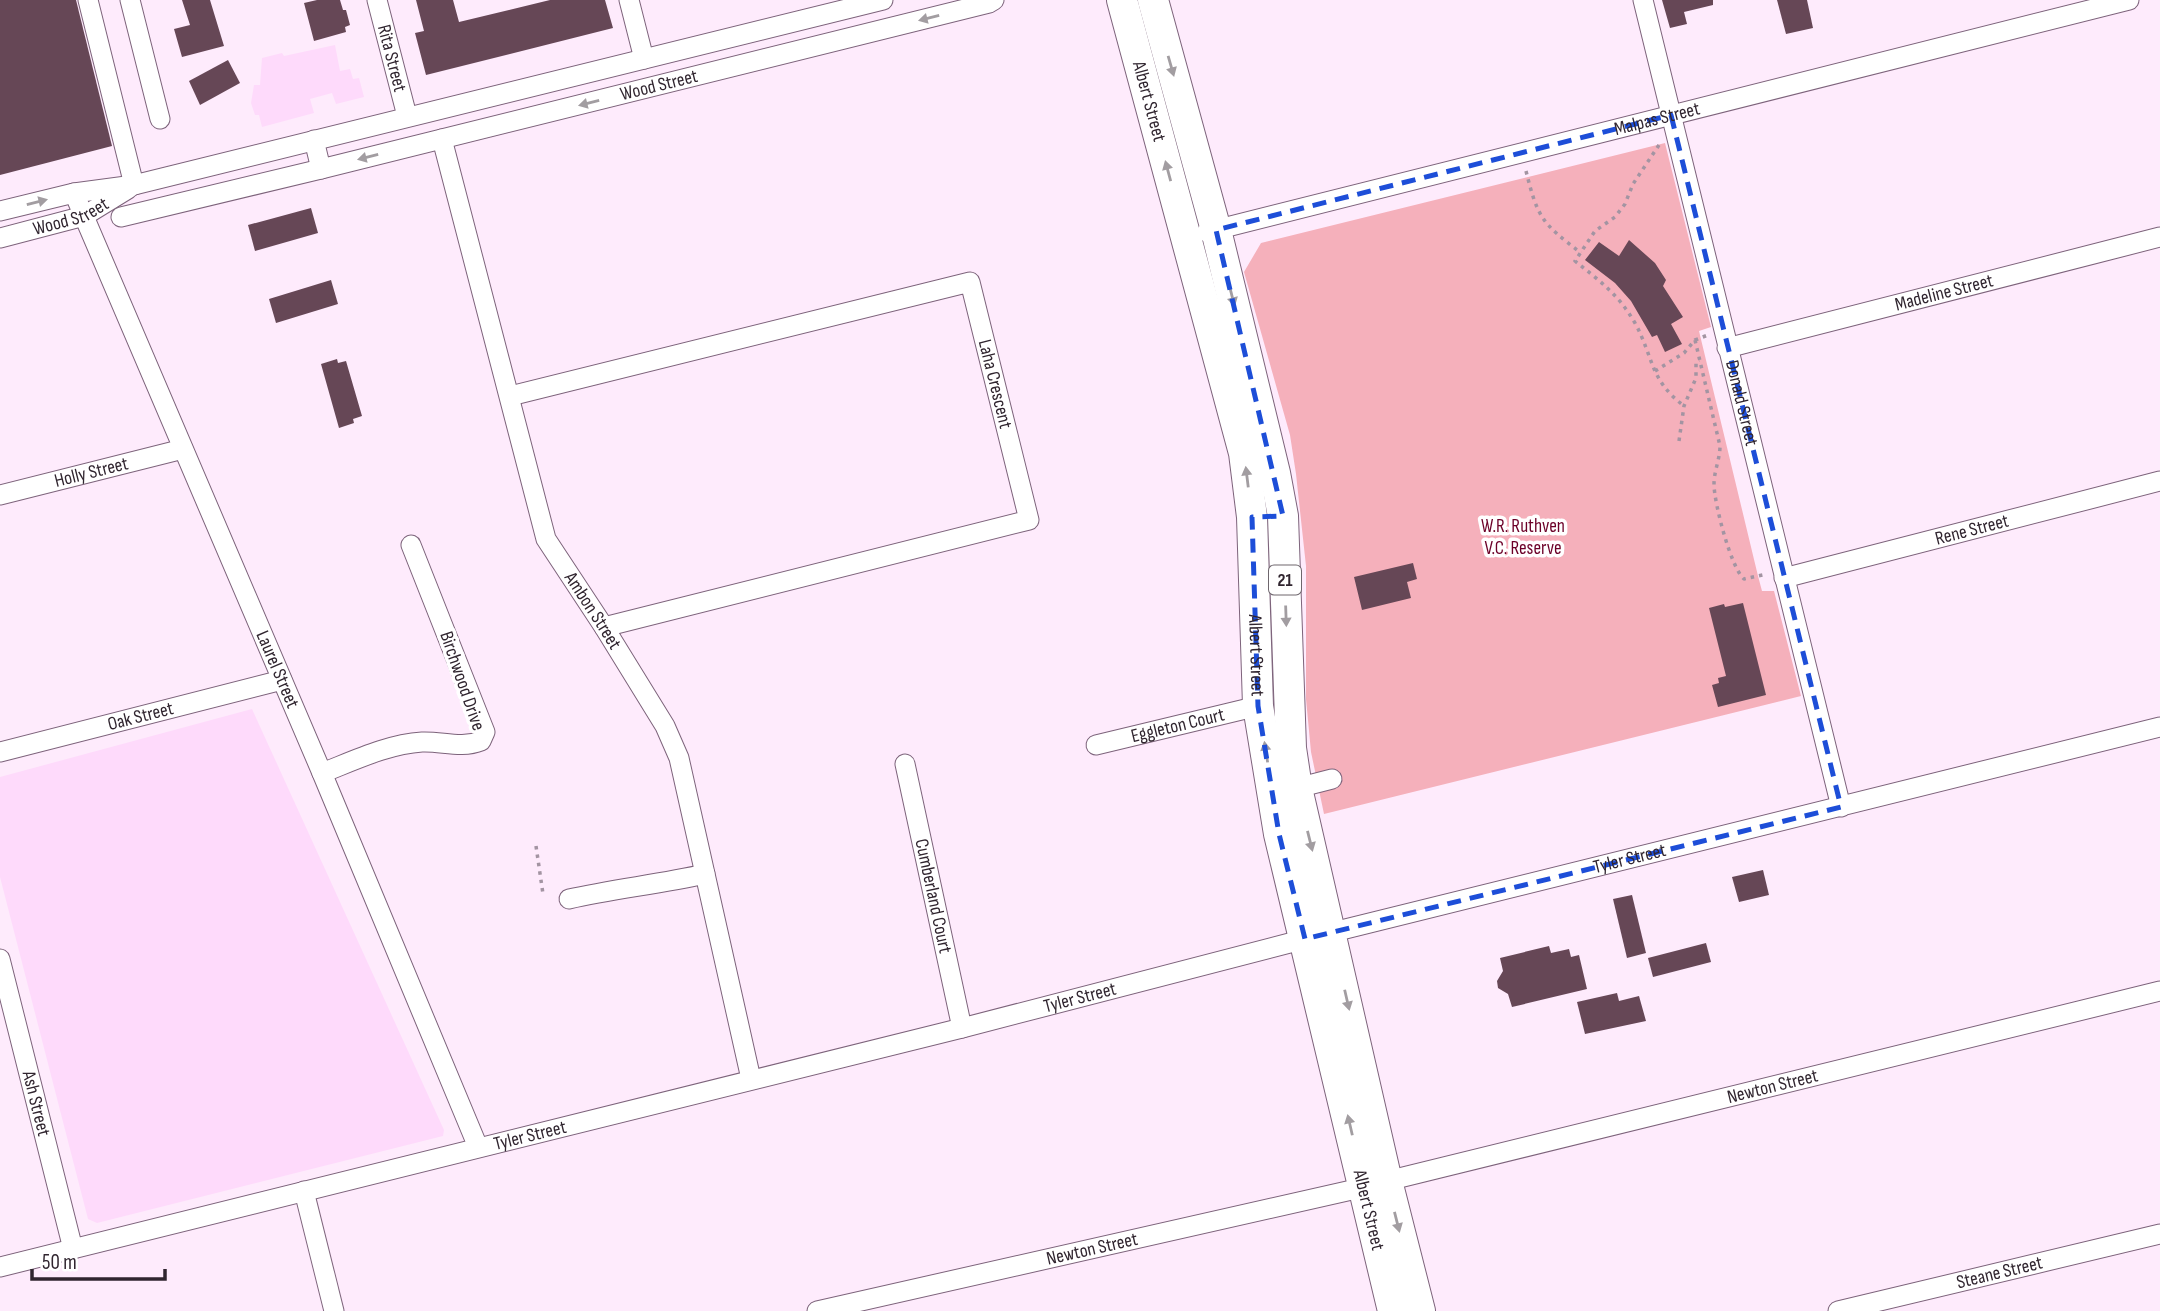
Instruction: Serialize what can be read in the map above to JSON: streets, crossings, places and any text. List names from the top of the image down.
{
  "streets": {
    "highway": ["Albert Street", "21"],
    "street": [
      "Rita Street",
      "Wood Street",
      "Malpas Street",
      "Madeline Street",
      "Laha Crescent",
      "Donald Street",
      "Holly Street",
      "Rene Street",
      "Ambon Street",
      "Laurel Street",
      "Birchwood Drive",
      "Oak Street",
      "Eggleton Court",
      "Tyler Street",
      "Cumberland Court",
      "Newton Street",
      "Ash Street",
      "Steane Street"
    ]
  },
  "crossings": [
    ["Rita Street", "Wood Street"],
    ["Wood Street", "Ambon Street"],
    ["Wood Street", "Laurel Street"],
    ["Albert Street", "Malpas Street"],
    ["Albert Street", "Eggleton Court"],
    ["Albert Street", "Tyler Street"],
    ["Albert Street", "Newton Street"],
    ["Malpas Street", "Donald Street"],
    ["Madeline Street", "Donald Street"],
    ["Laha Crescent", "Ambon Street"],
    ["Donald Street", "Rene Street"],
    ["Donald Street", "Tyler Street"],
    ["Holly Street", "Laurel Street"],
    ["Ambon Street", "Tyler Street"],
    ["Laurel Street", "Birchwood Drive"],
    ["Laurel Street", "Oak Street"],
    ["Laurel Street", "Tyler Street"],
    ["Tyler Street", "Cumberland Court"],
    ["Tyler Street", "Ash Street"]
  ],
  "parks": ["W.R. Ruthven V.C. Reserve"],
  "scale_bar": "50 m"
}
